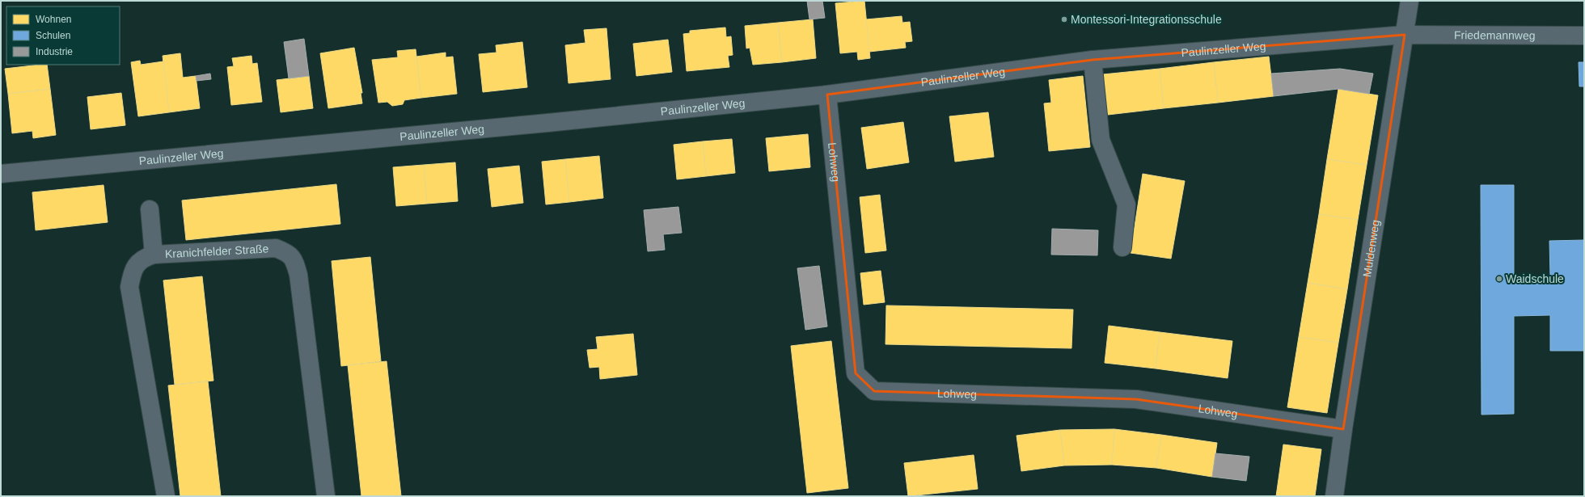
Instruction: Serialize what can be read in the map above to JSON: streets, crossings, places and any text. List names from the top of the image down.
{
  "streets": {
    "street": [
      "Friedemannweg",
      "Paulinzeller Weg",
      "Lohweg",
      "Muldenweg",
      "Kranichfelder Straße"
    ]
  },
  "crossings": [
    ["Friedemannweg", "Paulinzeller Weg"],
    ["Friedemannweg", "Muldenweg"],
    ["Paulinzeller Weg", "Lohweg"],
    ["Paulinzeller Weg", "Muldenweg"],
    ["Lohweg", "Muldenweg"]
  ],
  "places": ["Montessori-Integrationsschule", "Waidschule"],
  "legend": ["Wohnen", "Schulen", "Industrie"]
}
